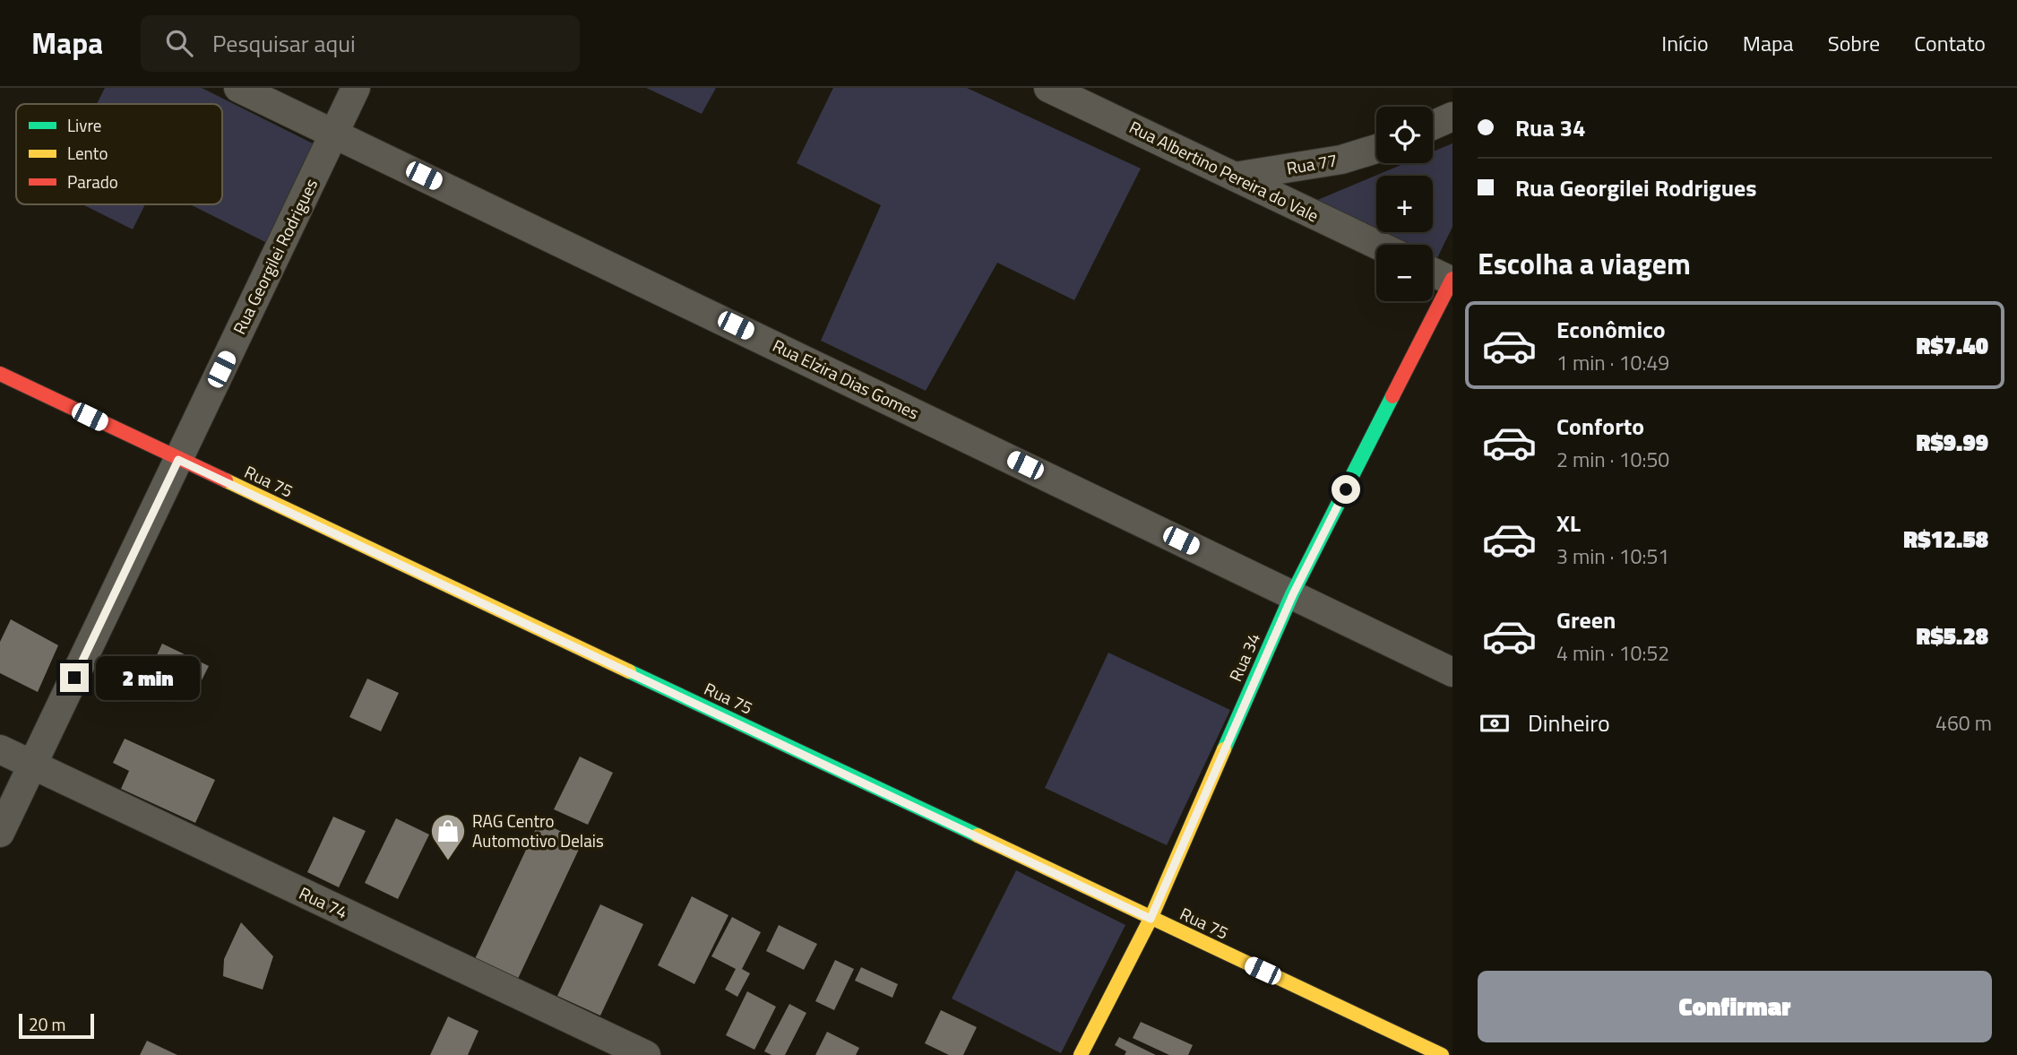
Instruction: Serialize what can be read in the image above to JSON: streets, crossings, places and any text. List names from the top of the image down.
{
  "streets": {
    "street": [
      "Rua 77",
      "Rua Albertino Pereira do Vale",
      "Rua Georgilei Rodrigues",
      "Rua Elzira Dias Gomes",
      "Rua 75",
      "Rua 34",
      "Rua 74"
    ]
  },
  "crossings": [
    ["Rua 77", "Rua Albertino Pereira do Vale"],
    ["Rua Georgilei Rodrigues", "Rua Elzira Dias Gomes"],
    ["Rua Georgilei Rodrigues", "Rua 75"],
    ["Rua Georgilei Rodrigues", "Rua 74"],
    ["Rua Elzira Dias Gomes", "Rua 34"],
    ["Rua 75", "Rua 34"]
  ],
  "places": {
    "shop": ["RAG Centro Automotivo Delais"]
  },
  "legend": ["Livre", "Lento", "Parado"],
  "scale_bar": "20 m",
  "page": {
    "header": "Mapa",
    "search": "Pesquisar aqui",
    "nav": [
      "Início",
      "Mapa",
      "Sobre",
      "Contato"
    ],
    "banner": ["Rua 34", "Rua Georgilei Rodrigues"],
    "map_buttons": ["+", "−"],
    "heading": "Escolha a viagem",
    "list": [
      {
        "name": "Econômico",
        "note": "1 min · 10:49",
        "value": "R$7.40"
      },
      {
        "name": "Conforto",
        "note": "2 min · 10:50",
        "value": "R$9.99"
      },
      {
        "name": "XL",
        "note": "3 min · 10:51",
        "value": "R$12.58"
      },
      {
        "name": "Green",
        "note": "4 min · 10:52",
        "value": "R$5.28"
      }
    ],
    "bubble": "2 min",
    "pay": ["Dinheiro", "460 m"],
    "buttons": "Confirmar",
    "scale": "20 m"
  }
}
